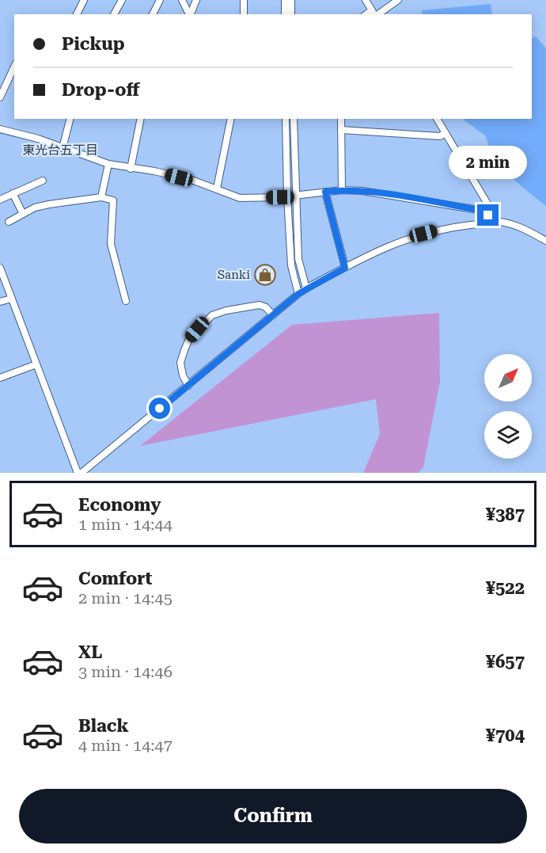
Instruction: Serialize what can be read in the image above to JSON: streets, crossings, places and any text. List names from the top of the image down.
{
  "districts": ["東光台五丁目"],
  "places": {
    "shop": ["Sanki"]
  },
  "north": "top right",
  "page": {
    "banner": ["Pickup", "Drop-off"],
    "bubble": "2 min",
    "list": [
      {
        "name": "Economy",
        "note": "1 min · 14:44",
        "value": "¥387"
      },
      {
        "name": "Comfort",
        "note": "2 min · 14:45",
        "value": "¥522"
      },
      {
        "name": "XL",
        "note": "3 min · 14:46",
        "value": "¥657"
      },
      {
        "name": "Black",
        "note": "4 min · 14:47",
        "value": "¥704"
      }
    ],
    "buttons": "Confirm"
  }
}
